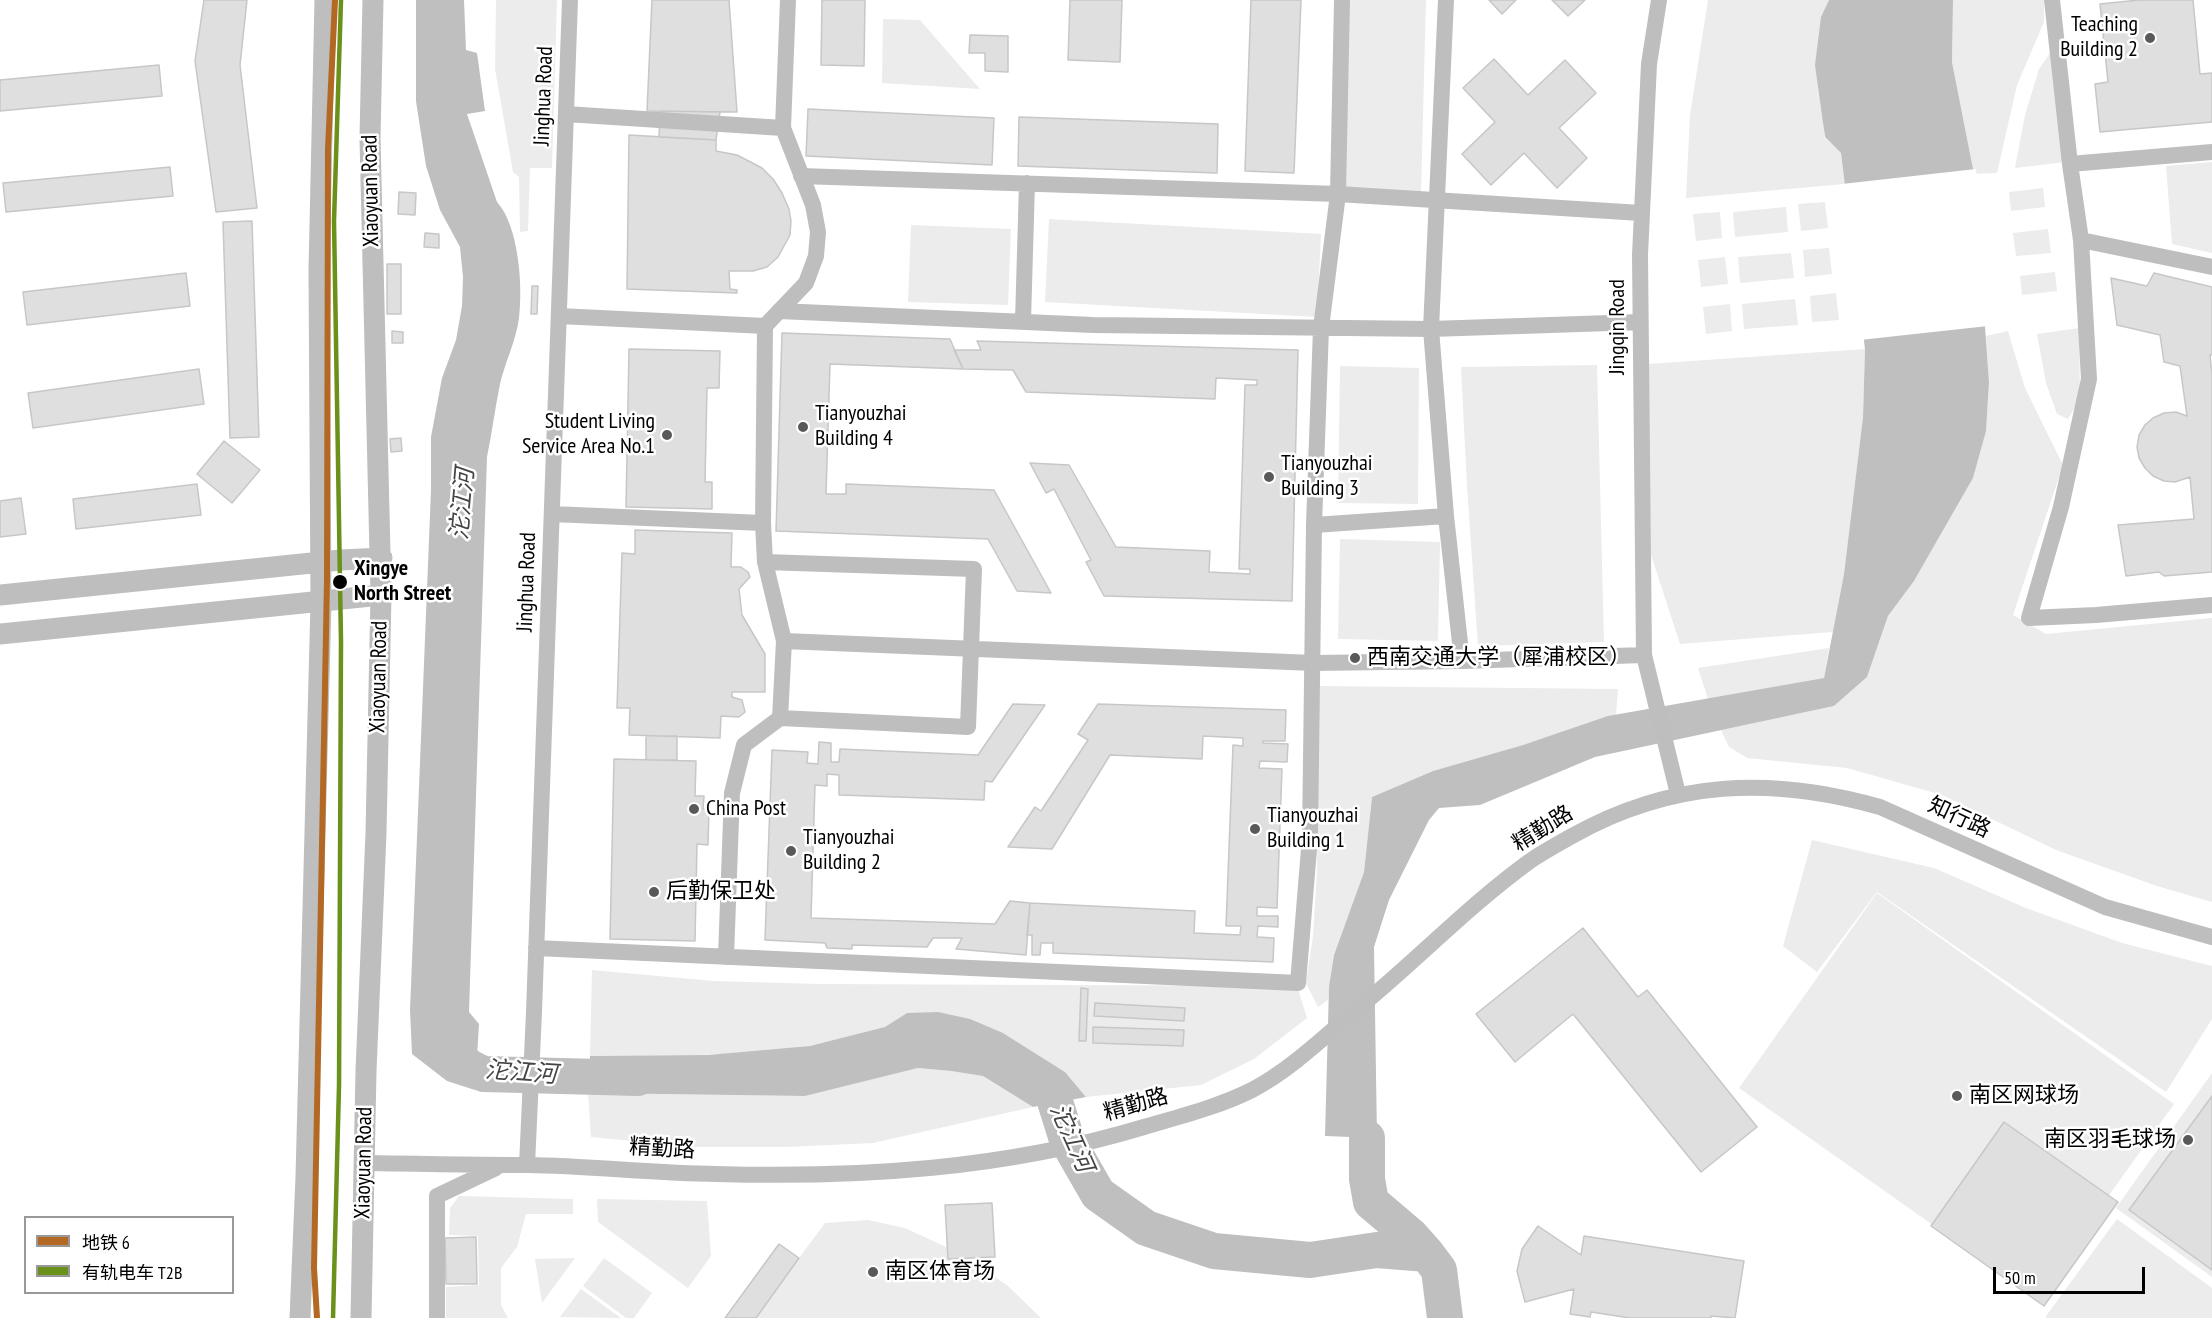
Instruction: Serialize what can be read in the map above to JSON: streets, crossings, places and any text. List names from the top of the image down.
{
  "streets": {
    "street": [
      "Jinghua Road",
      "Xiaoyuan Road",
      "Jingqin Road",
      "知行路",
      "精勤路"
    ]
  },
  "crossings": [
    ["Jinghua Road", "精勤路"],
    ["Xiaoyuan Road", "精勤路"],
    ["Jingqin Road", "知行路"],
    ["Jingqin Road", "精勤路"],
    ["知行路", "精勤路"]
  ],
  "water": ["沱江河"],
  "places": [
    "Teaching Building 2",
    "Tianyouzhai Building 4",
    "Student Living Service Area No.1",
    "Tianyouzhai Building 3",
    "Xingye North Street",
    "西南交通大学（犀浦校区）",
    "China Post",
    "Tianyouzhai Building 1",
    "Tianyouzhai Building 2",
    "后勤保卫处",
    "南区网球场",
    "南区羽毛球场",
    "南区体育场"
  ],
  "lines": ["metro line 6", "tram line T2B"],
  "legend": ["地铁 6", "有轨电车 T2B"],
  "scale_bar": "50 m"
}
